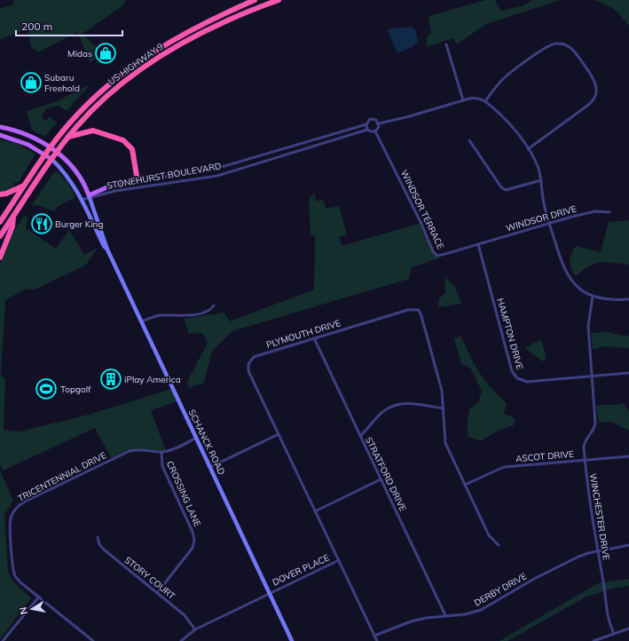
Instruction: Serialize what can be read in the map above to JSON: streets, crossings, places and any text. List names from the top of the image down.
{
  "streets": {
    "highway": ["US HIGHWAY 9"],
    "main road": ["STONEHURST BOULEVARD", "SCHANCK ROAD"],
    "street": [
      "WINDSOR TERRACE",
      "WINDSOR DRIVE",
      "PLYMOUTH DRIVE",
      "HAMPTON DRIVE",
      "ASCOT DRIVE",
      "STRATFORD DRIVE",
      "TRICENTENNIAL DRIVE",
      "CROSSING LANE",
      "WINCHESTER DRIVE",
      "DOVER PLACE",
      "STORY COURT",
      "DERBY DRIVE"
    ]
  },
  "crossings": [
    ["US HIGHWAY 9", "SCHANCK ROAD"],
    ["STONEHURST BOULEVARD", "WINDSOR TERRACE"],
    ["STONEHURST BOULEVARD", "SCHANCK ROAD"],
    ["WINDSOR TERRACE", "WINDSOR DRIVE"],
    ["WINDSOR TERRACE", "HAMPTON DRIVE"],
    ["WINDSOR DRIVE", "HAMPTON DRIVE"],
    ["PLYMOUTH DRIVE", "ASCOT DRIVE"],
    ["PLYMOUTH DRIVE", "STRATFORD DRIVE"],
    ["PLYMOUTH DRIVE", "DOVER PLACE"],
    ["PLYMOUTH DRIVE", "DERBY DRIVE"],
    ["HAMPTON DRIVE", "WINCHESTER DRIVE"],
    ["SCHANCK ROAD", "TRICENTENNIAL DRIVE"],
    ["SCHANCK ROAD", "DOVER PLACE"],
    ["ASCOT DRIVE", "WINCHESTER DRIVE"],
    ["STRATFORD DRIVE", "DERBY DRIVE"],
    ["TRICENTENNIAL DRIVE", "CROSSING LANE"],
    ["CROSSING LANE", "STORY COURT"],
    ["WINCHESTER DRIVE", "DERBY DRIVE"],
    ["DOVER PLACE", "STORY COURT"]
  ],
  "places": {
    "shop": ["Midas", "Subaru Freehold"],
    "restaurant": ["Burger King"],
    "building": ["iPlay America"],
    "sports": ["Topgolf"]
  },
  "scale_bar": "200 m",
  "north": "left"
}
